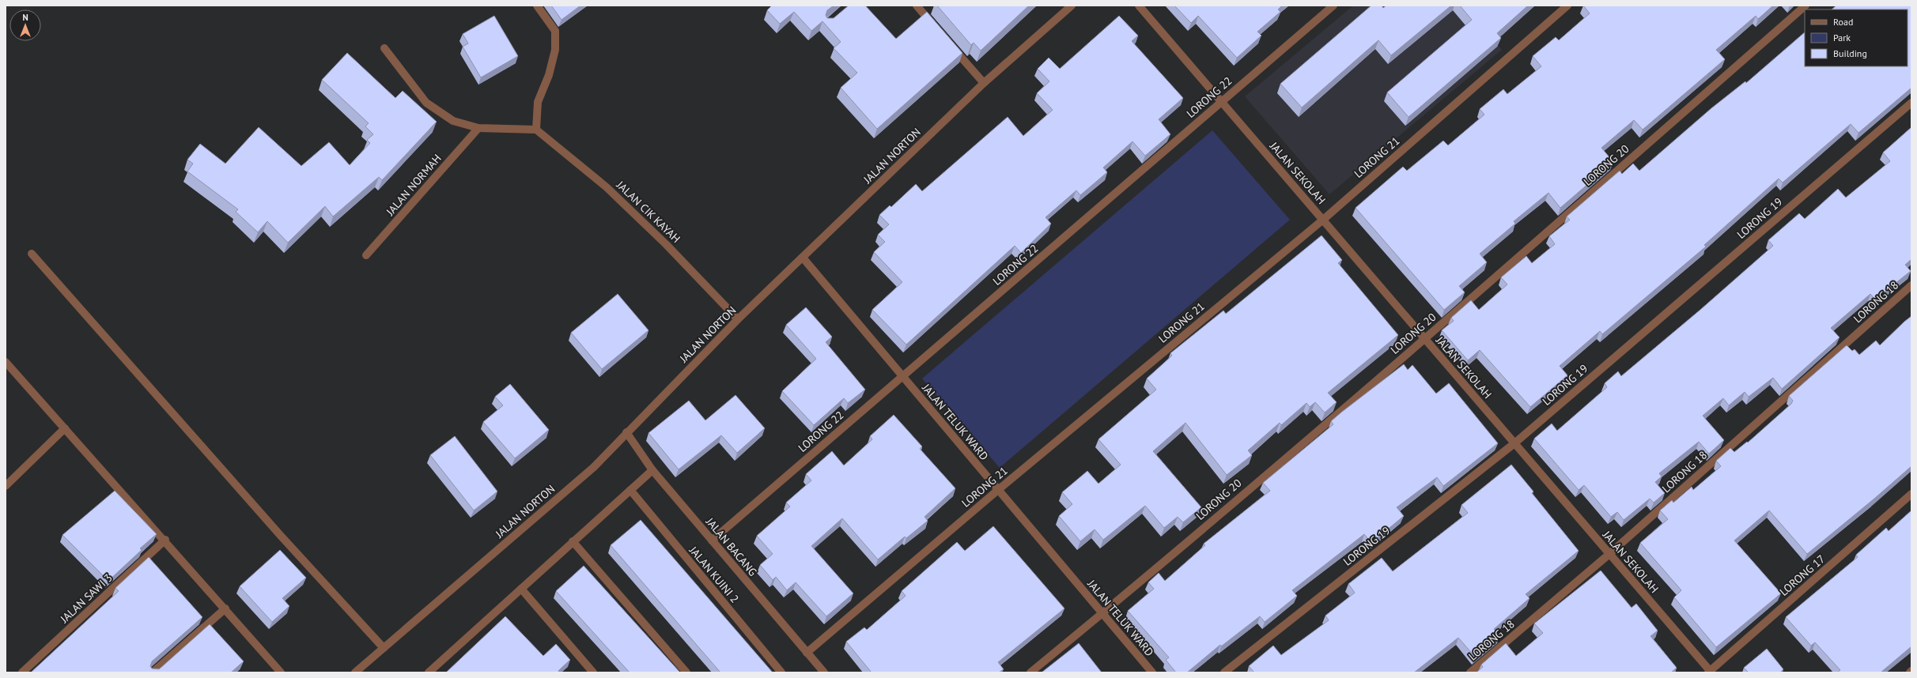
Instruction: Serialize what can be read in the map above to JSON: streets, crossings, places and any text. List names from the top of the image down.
{
  "streets": {
    "street": [
      "LORONG 22",
      "JALAN NORTON",
      "LORONG 21",
      "LORONG 20",
      "JALAN SEKOLAH",
      "JALAN NORMAH",
      "JALAN CIK KAYAH",
      "LORONG 19",
      "LORONG 18",
      "JALAN TELUK WARD",
      "JALAN BACANG",
      "JALAN KUINI 2",
      "LORONG 17",
      "JALAN SAWI 3"
    ]
  },
  "crossings": [
    ["LORONG 22", "JALAN SEKOLAH"],
    ["LORONG 22", "JALAN TELUK WARD"],
    ["LORONG 22", "JALAN BACANG"],
    ["JALAN NORTON", "JALAN CIK KAYAH"],
    ["JALAN NORTON", "JALAN TELUK WARD"],
    ["JALAN NORTON", "JALAN BACANG"],
    ["LORONG 21", "JALAN SEKOLAH"],
    ["LORONG 21", "JALAN TELUK WARD"],
    ["LORONG 21", "JALAN BACANG"],
    ["LORONG 20", "JALAN SEKOLAH"],
    ["LORONG 20", "JALAN TELUK WARD"],
    ["JALAN SEKOLAH", "LORONG 19"],
    ["JALAN SEKOLAH", "LORONG 18"],
    ["JALAN SEKOLAH", "LORONG 17"]
  ],
  "legend": ["Road", "Park", "Building"],
  "north": "top"
}
